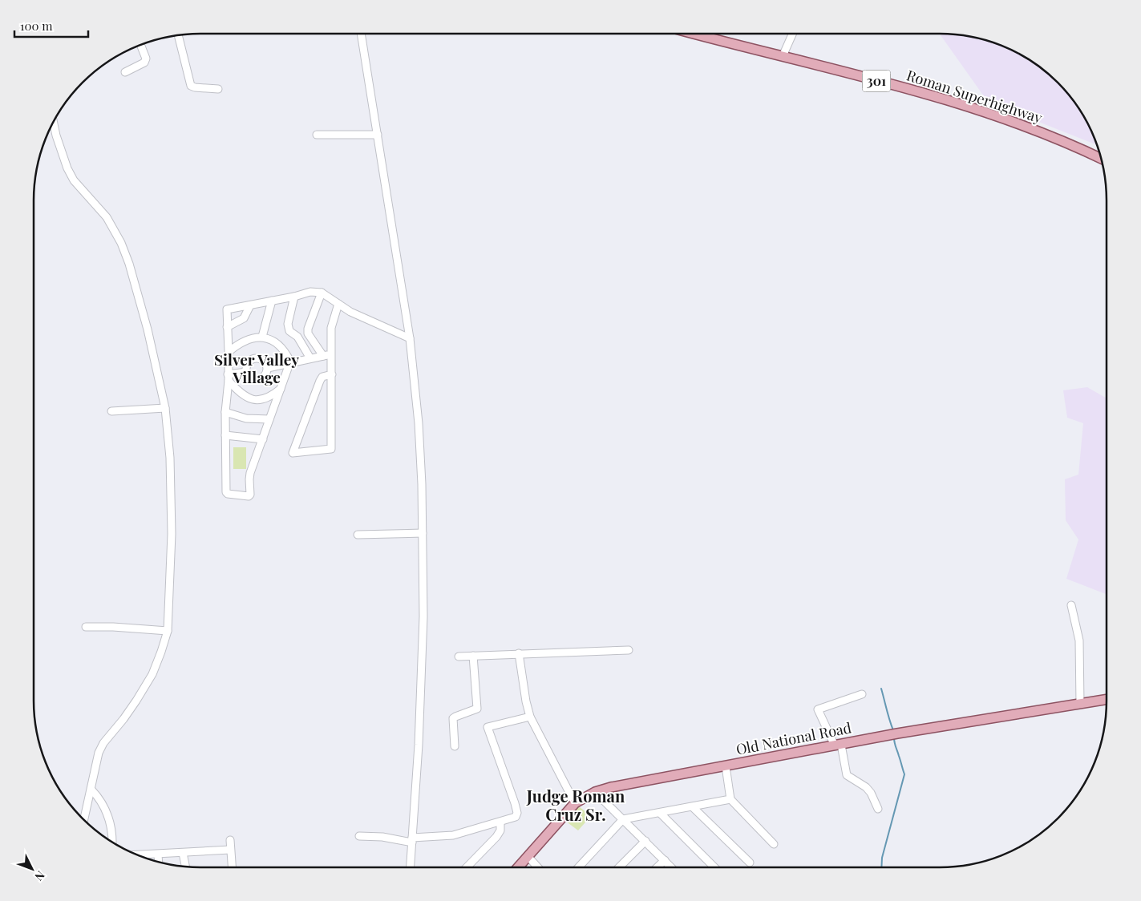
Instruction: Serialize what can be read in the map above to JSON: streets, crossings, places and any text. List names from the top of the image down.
{
  "streets": {
    "main road": ["301", "Roman Superhighway", "Old National Road"]
  },
  "districts": ["Silver Valley Village", "Judge Roman Cruz Sr."],
  "scale_bar": "100 m",
  "north": "bottom right"
}
